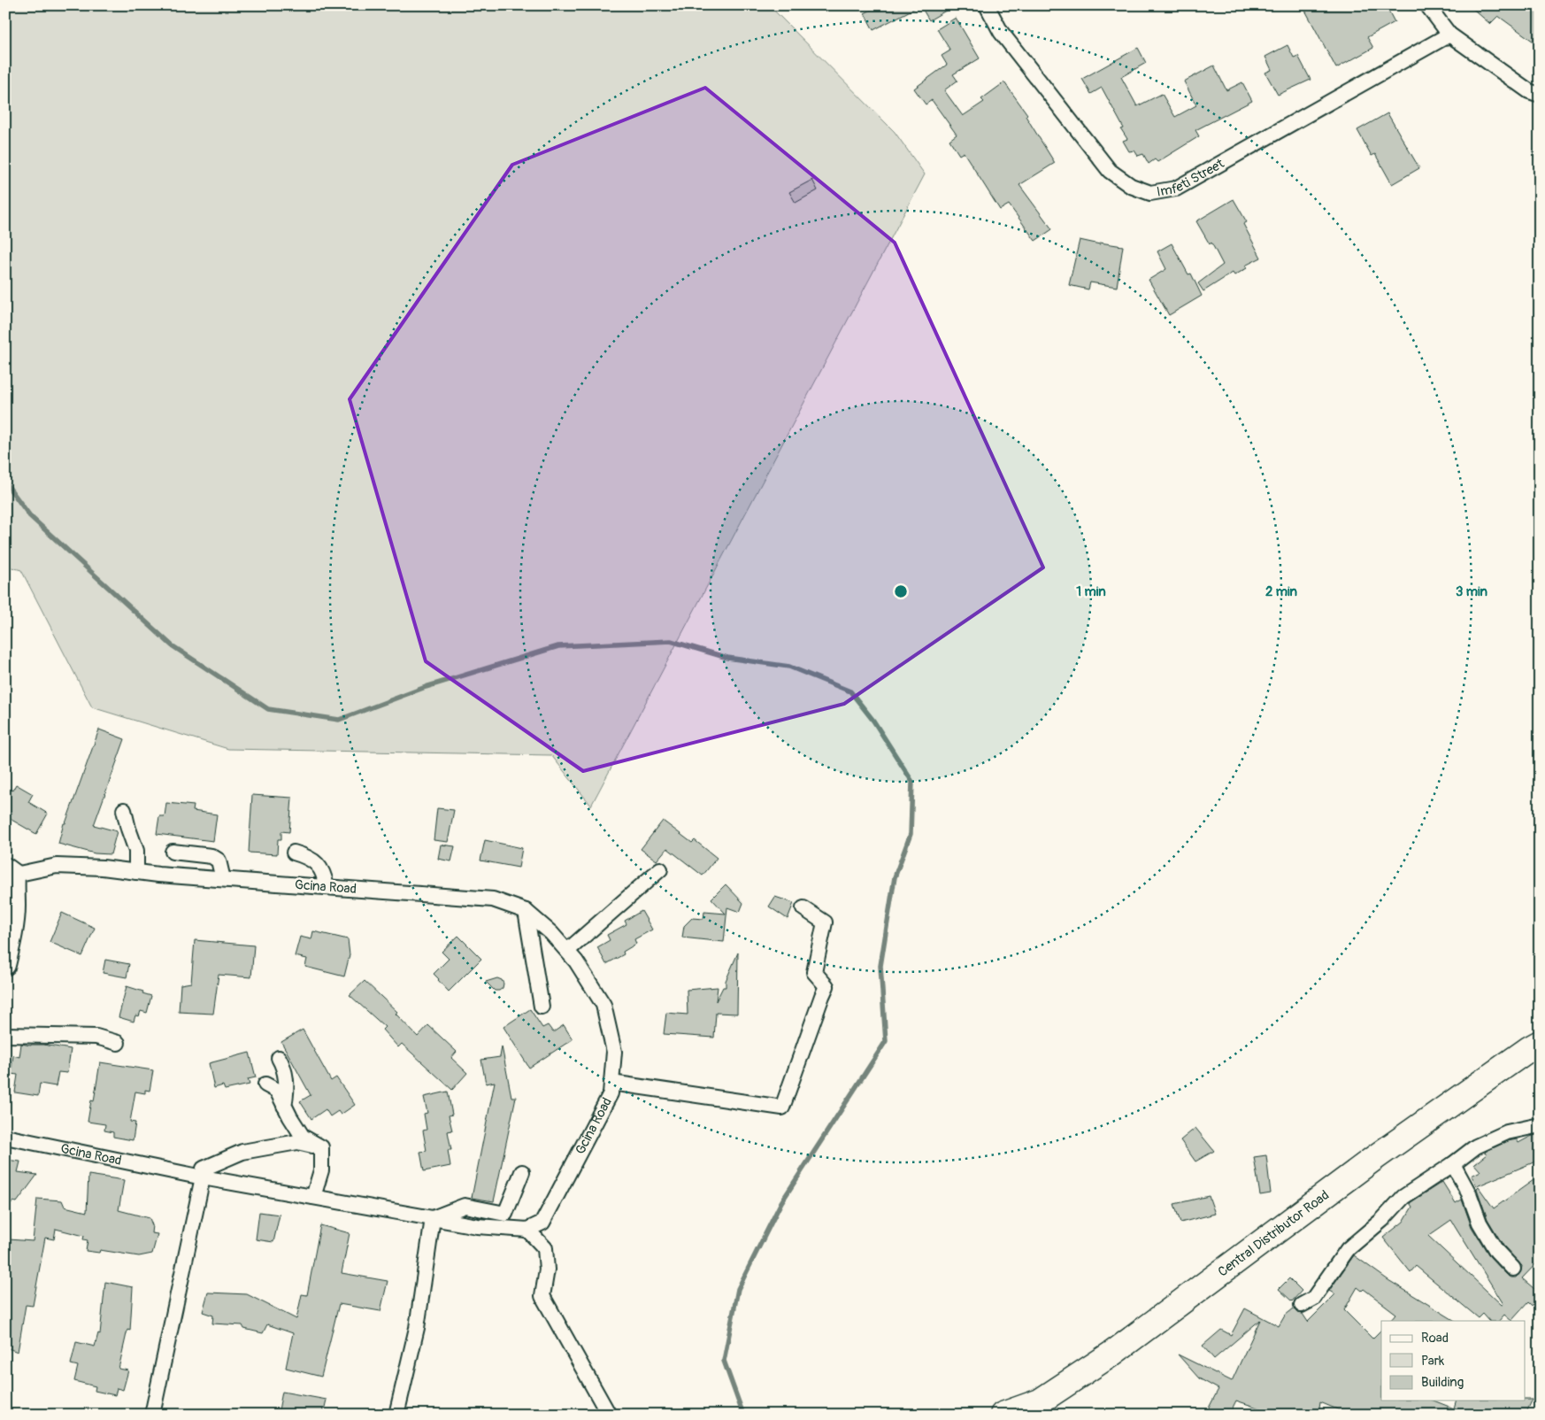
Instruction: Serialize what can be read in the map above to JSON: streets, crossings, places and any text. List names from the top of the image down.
{
  "streets": {
    "highway": ["Central Distributor Road"],
    "street": ["Imfeti Street", "Gcina Road"]
  },
  "legend": ["Road", "Park", "Building"],
  "rings": ["1 min", "2 min", "3 min"]
}
